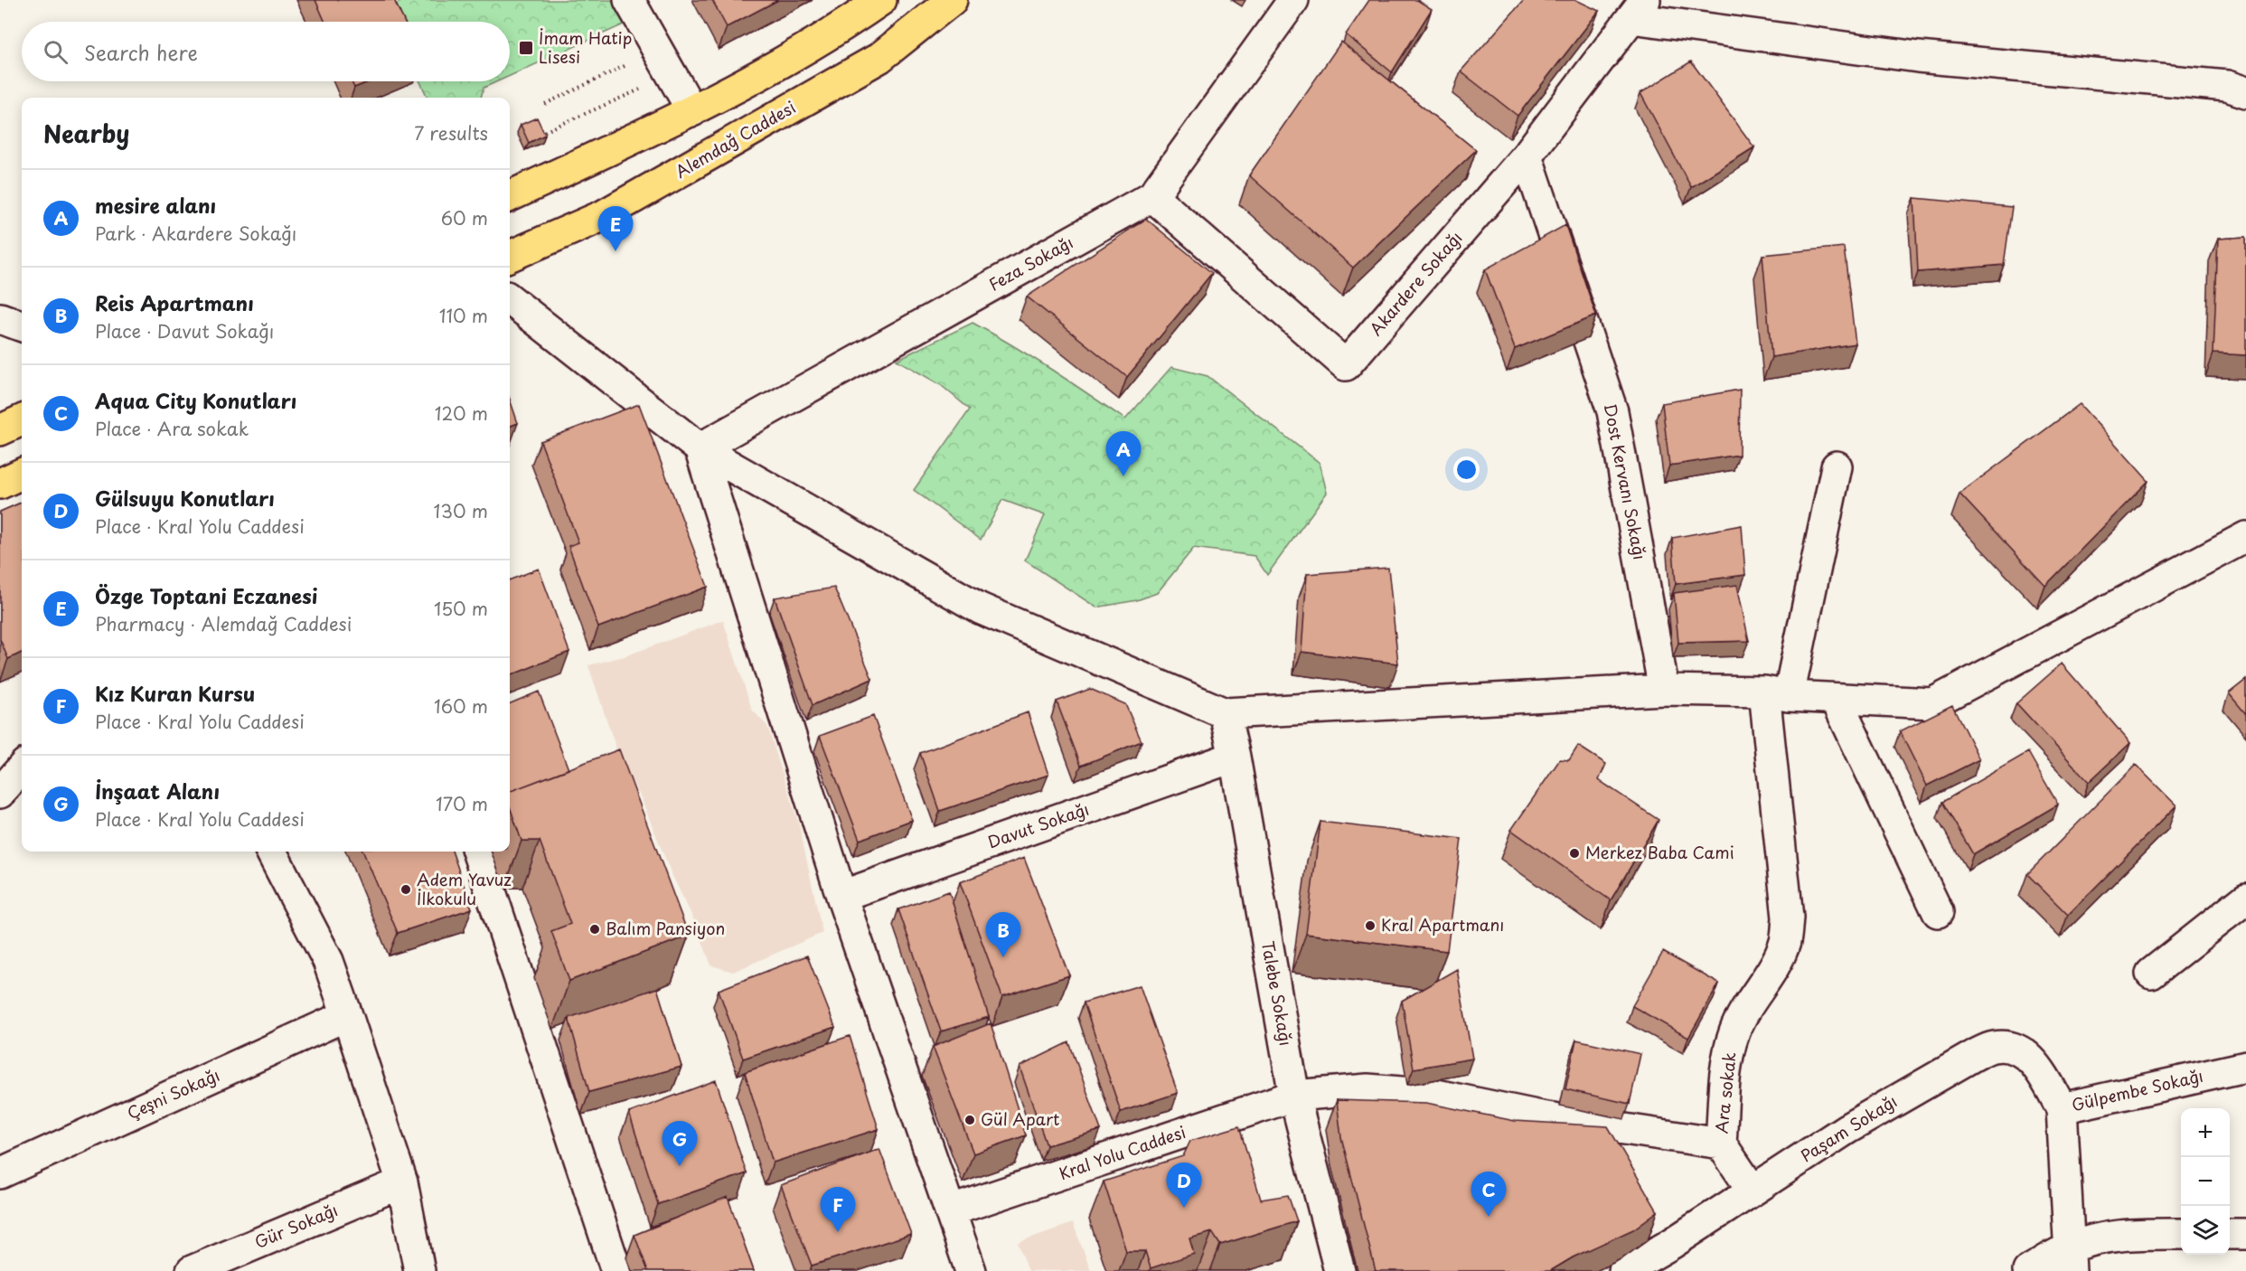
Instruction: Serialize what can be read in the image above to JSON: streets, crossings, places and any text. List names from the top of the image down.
{
  "streets": {
    "main road": ["Alemdağ Caddesi"],
    "street": [
      "Feza Sokağı",
      "Akardere Sokağı",
      "Dost Kervanı Sokağı",
      "Davut Sokağı",
      "Talebe Sokağı",
      "Gülpembe Sokağı",
      "Ara sokak",
      "Çeşni Sokağı",
      "Paşam Sokağı",
      "Kral Yolu Caddesi",
      "Gür Sokağı"
    ]
  },
  "crossings": [
    ["Feza Sokağı", "Akardere Sokağı"],
    ["Akardere Sokağı", "Dost Kervanı Sokağı"],
    ["Davut Sokağı", "Talebe Sokağı"],
    ["Talebe Sokağı", "Ara sokak"],
    ["Talebe Sokağı", "Kral Yolu Caddesi"],
    ["Gülpembe Sokağı", "Paşam Sokağı"],
    ["Ara sokak", "Kral Yolu Caddesi"]
  ],
  "places": {
    "transit": ["İmam Hatip Lisesi"],
    "other": [
      "Merkez Baba Cami",
      "Adem Yavuz İlkokulu",
      "Kral Apartmanı",
      "Balım Pansiyon",
      "Gül Apart"
    ]
  },
  "page": {
    "search": "Search here",
    "heading": ["Nearby", "7 results"],
    "list": [
      {
        "mark": "A",
        "name": "mesire alanı",
        "note": "Park · Akardere Sokağı",
        "value": "60 m"
      },
      {
        "mark": "B",
        "name": "Reis Apartmanı",
        "note": "Place · Davut Sokağı",
        "value": "110 m"
      },
      {
        "mark": "C",
        "name": "Aqua City Konutları",
        "note": "Place · Ara sokak",
        "value": "120 m"
      },
      {
        "mark": "D",
        "name": "Gülsuyu Konutları",
        "note": "Place · Kral Yolu Caddesi",
        "value": "130 m"
      },
      {
        "mark": "E",
        "name": "Özge Toptani Eczanesi",
        "note": "Pharmacy · Alemdağ Caddesi",
        "value": "150 m"
      },
      {
        "mark": "F",
        "name": "Kız Kuran Kursu",
        "note": "Place · Kral Yolu Caddesi",
        "value": "160 m"
      },
      {
        "mark": "G",
        "name": "İnşaat Alanı",
        "note": "Place · Kral Yolu Caddesi",
        "value": "170 m"
      }
    ],
    "pins": [
      "E",
      "A",
      "B",
      "G",
      "D",
      "C",
      "F"
    ],
    "map_buttons": ["+", "−"]
  }
}
